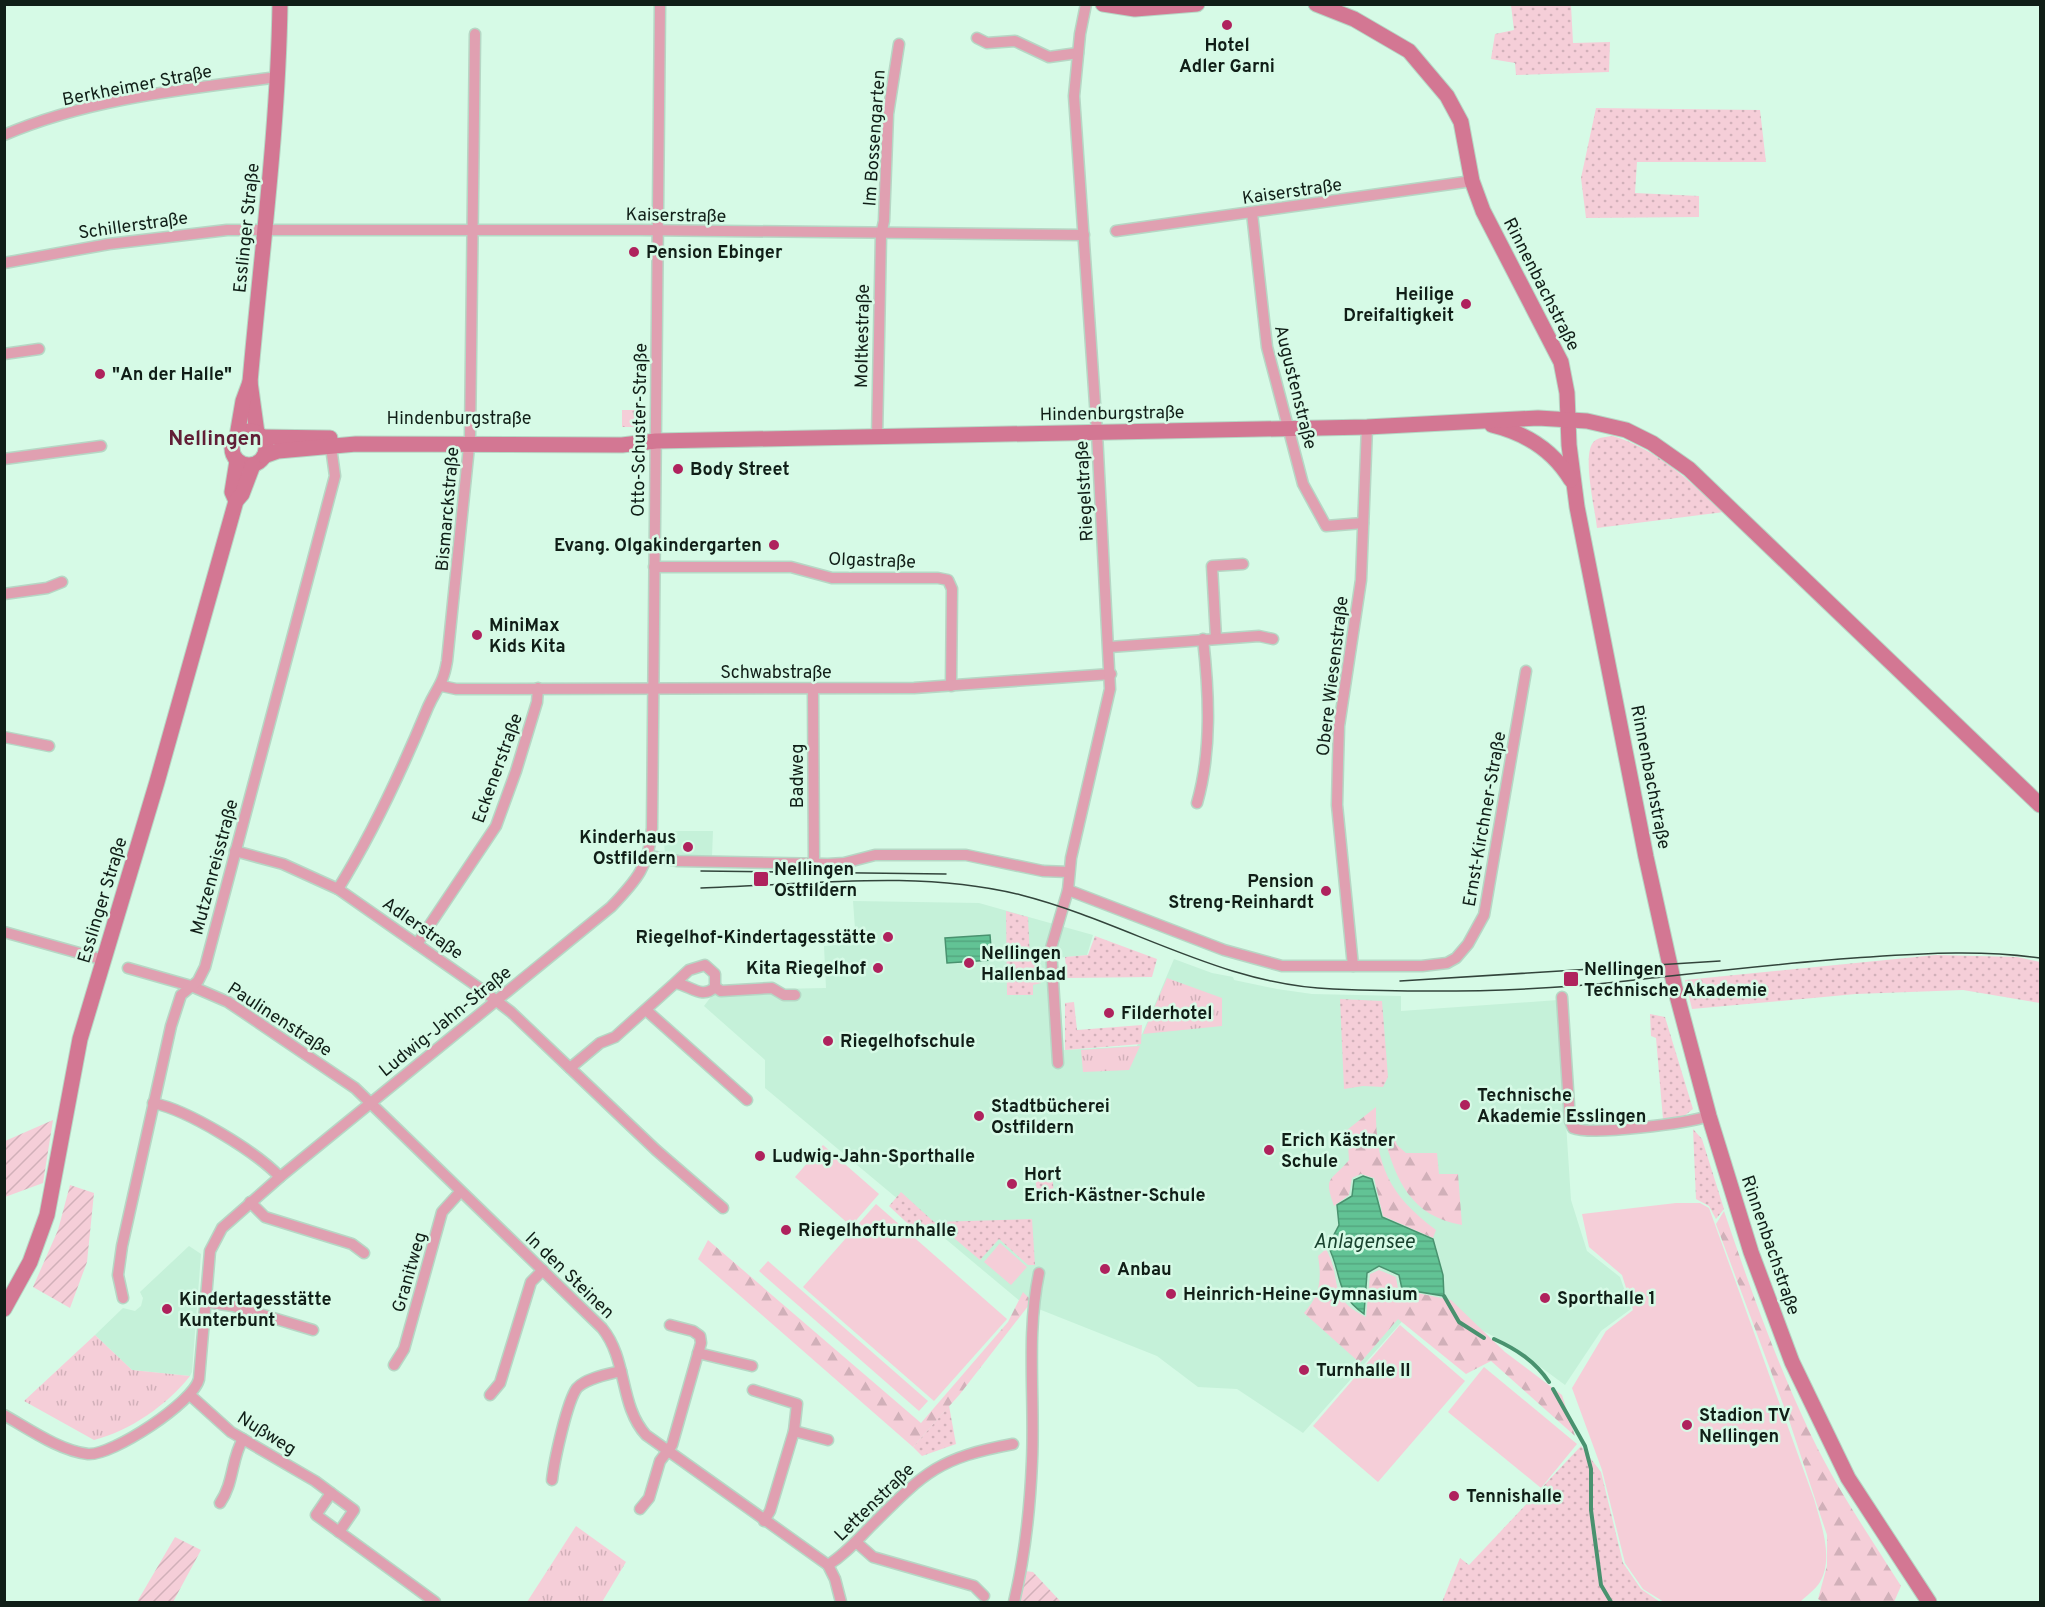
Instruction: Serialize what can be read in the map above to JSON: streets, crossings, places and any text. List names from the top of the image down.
{
  "streets": {
    "main road": ["Esslinger Straße", "Rinnenbachstraße", "Hindenburgstraße"],
    "street": [
      "Berkheimer Straße",
      "Im Bossengarten",
      "Kaiserstraße",
      "Schillerstraße",
      "Moltkestraße",
      "Augustenstraße",
      "Otto-Schuster-Straße",
      "Riegelstraße",
      "Bismarckstraße",
      "Olgastraße",
      "Schwabstraße",
      "Obere Wiesenstraße",
      "Eckenerstraße",
      "Badweg",
      "Ernst-Kirchner-Straße",
      "Mutzenreisstraße",
      "Adlerstraße",
      "Paulinenstraße",
      "Ludwig-Jahn-Straße",
      "Granitweg",
      "In den Steinen",
      "Nußweg",
      "Lettenstraße"
    ]
  },
  "crossings": [
    ["Berkheimer Straße", "Esslinger Straße"],
    ["Im Bossengarten", "Kaiserstraße"],
    ["Im Bossengarten", "Moltkestraße"],
    ["Kaiserstraße", "Schillerstraße"],
    ["Kaiserstraße", "Esslinger Straße"],
    ["Kaiserstraße", "Rinnenbachstraße"],
    ["Kaiserstraße", "Moltkestraße"],
    ["Kaiserstraße", "Augustenstraße"],
    ["Kaiserstraße", "Otto-Schuster-Straße"],
    ["Kaiserstraße", "Riegelstraße"],
    ["Kaiserstraße", "Bismarckstraße"],
    ["Schillerstraße", "Esslinger Straße"],
    ["Esslinger Straße", "Hindenburgstraße"],
    ["Rinnenbachstraße", "Hindenburgstraße"],
    ["Moltkestraße", "Hindenburgstraße"],
    ["Augustenstraße", "Hindenburgstraße"],
    ["Augustenstraße", "Obere Wiesenstraße"],
    ["Hindenburgstraße", "Otto-Schuster-Straße"],
    ["Hindenburgstraße", "Riegelstraße"],
    ["Hindenburgstraße", "Bismarckstraße"],
    ["Hindenburgstraße", "Obere Wiesenstraße"],
    ["Hindenburgstraße", "Mutzenreisstraße"],
    ["Otto-Schuster-Straße", "Olgastraße"],
    ["Otto-Schuster-Straße", "Schwabstraße"],
    ["Otto-Schuster-Straße", "Ludwig-Jahn-Straße"],
    ["Riegelstraße", "Schwabstraße"],
    ["Riegelstraße", "Ernst-Kirchner-Straße"],
    ["Bismarckstraße", "Schwabstraße"],
    ["Bismarckstraße", "Adlerstraße"],
    ["Olgastraße", "Schwabstraße"],
    ["Schwabstraße", "Eckenerstraße"],
    ["Schwabstraße", "Badweg"],
    ["Obere Wiesenstraße", "Ernst-Kirchner-Straße"],
    ["Eckenerstraße", "Adlerstraße"],
    ["Mutzenreisstraße", "Adlerstraße"],
    ["Mutzenreisstraße", "Paulinenstraße"],
    ["Adlerstraße", "Ludwig-Jahn-Straße"],
    ["Paulinenstraße", "Ludwig-Jahn-Straße"],
    ["Paulinenstraße", "In den Steinen"],
    ["Ludwig-Jahn-Straße", "In den Steinen"],
    ["Ludwig-Jahn-Straße", "Nußweg"],
    ["Granitweg", "In den Steinen"],
    ["In den Steinen", "Lettenstraße"]
  ],
  "districts": ["Nellingen"],
  "water": ["Anlagensee"],
  "places": {
    "other": [
      "Hotel Adler Garni",
      "Pension Ebinger",
      "Heilige Dreifaltigkeit",
      "\"An der Halle\"",
      "Body Street",
      "Evang. Olgakindergarten",
      "MiniMax Kids Kita",
      "Kinderhaus Ostfildern",
      "Pension Streng-Reinhardt",
      "Riegelhof-Kindertagesstätte",
      "Nellingen Hallenbad",
      "Kita Riegelhof",
      "Filderhotel",
      "Riegelhofschule",
      "Technische Akademie Esslingen",
      "Stadtbücherei Ostfildern",
      "Erich Kästner Schule",
      "Ludwig-Jahn-Sporthalle",
      "Hort Erich-Kästner-Schule",
      "Riegelhofturnhalle",
      "Anbau",
      "Heinrich-Heine-Gymnasium",
      "Sporthalle 1",
      "Kindertagesstätte Kunterbunt",
      "Turnhalle II",
      "Stadion TV Nellingen",
      "Tennishalle"
    ],
    "transit": ["Nellingen Ostfildern", "Nellingen Technische Akademie"]
  }
}
